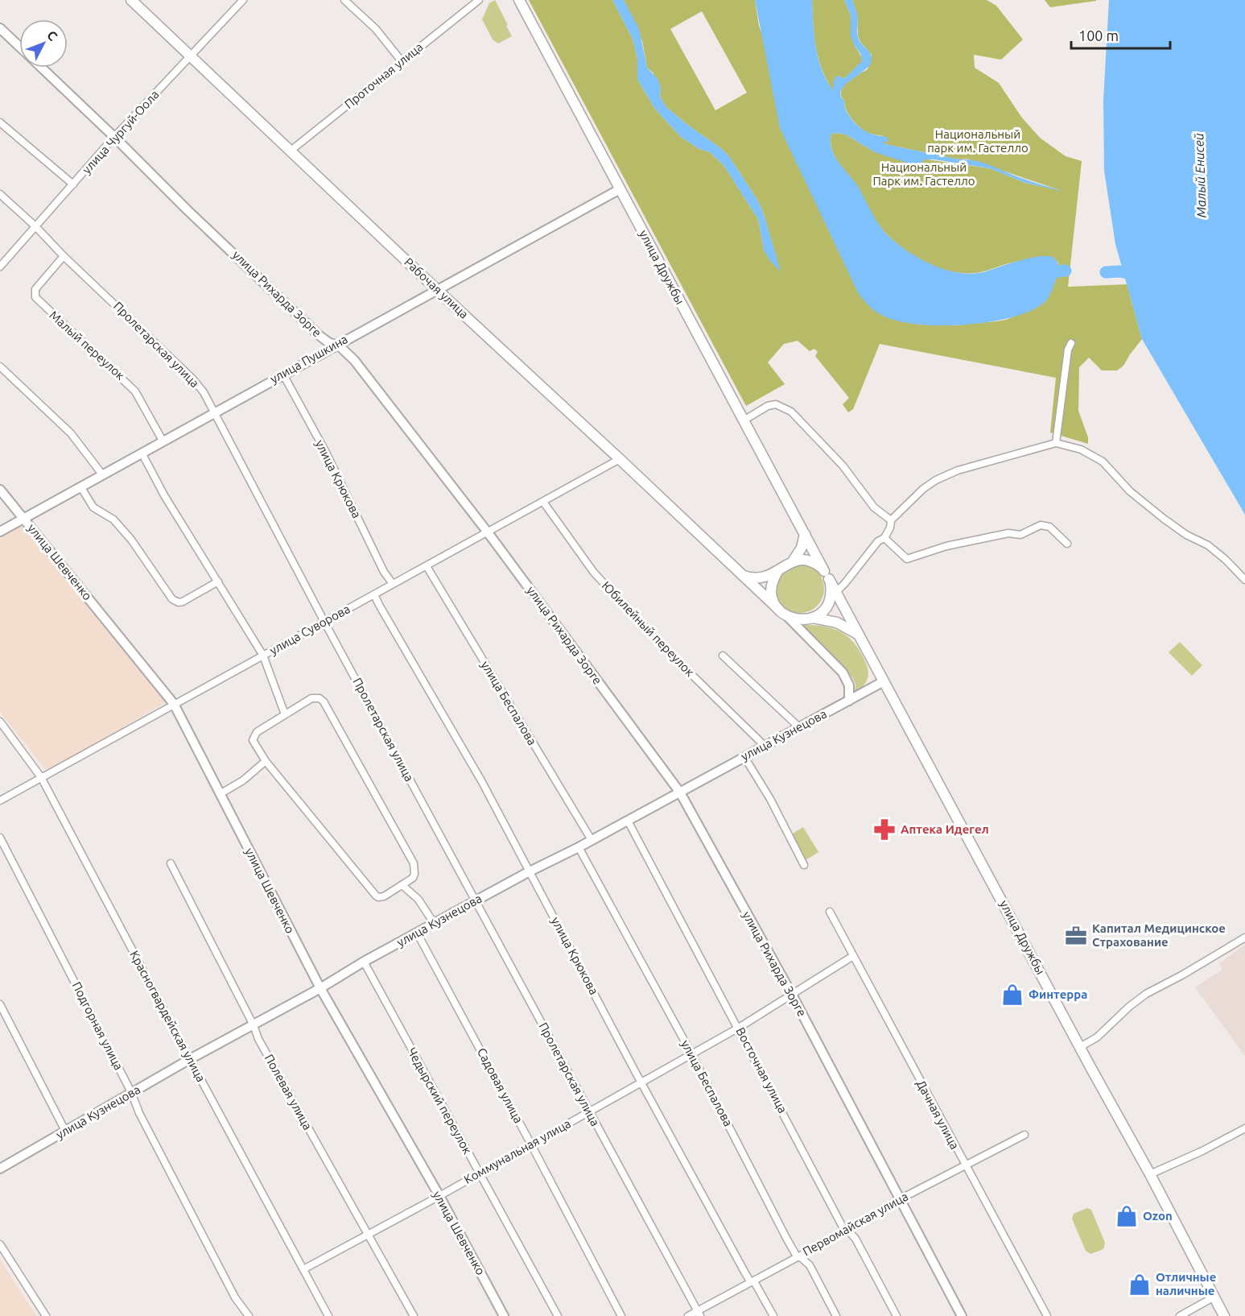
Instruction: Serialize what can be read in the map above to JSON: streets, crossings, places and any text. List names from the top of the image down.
{
  "streets": {
    "main road": ["улица Дружбы", "Рабочая улица"],
    "street": [
      "Проточная улица",
      "улица Чургуй-Оола",
      "улица Рихарда Зорге",
      "Пролетарская улица",
      "Малый переулок",
      "улица Пушкина",
      "улица Крюкова",
      "улица Шевченко",
      "Юбилейный переулок",
      "улица Суворова",
      "улица Беспалова",
      "улица Кузнецова",
      "Красногвардейская улица",
      "Подгорная улица",
      "Восточная улица",
      "Садовая улица",
      "Полевая улица",
      "Чедырский переулок",
      "Дачная улица",
      "Коммунальная улица",
      "Первомайская улица"
    ]
  },
  "crossings": [
    ["Проточная улица", "Рабочая улица"],
    ["улица Чургуй-Оола", "Рабочая улица"],
    ["улица Чургуй-Оола", "улица Рихарда Зорге"],
    ["улица Чургуй-Оола", "Пролетарская улица"],
    ["улица Дружбы", "Рабочая улица"],
    ["улица Дружбы", "улица Пушкина"],
    ["улица Дружбы", "улица Кузнецова"],
    ["Рабочая улица", "улица Пушкина"],
    ["Рабочая улица", "улица Суворова"],
    ["улица Рихарда Зорге", "улица Пушкина"],
    ["улица Рихарда Зорге", "улица Суворова"],
    ["улица Рихарда Зорге", "улица Кузнецова"],
    ["улица Рихарда Зорге", "Коммунальная улица"],
    ["улица Рихарда Зорге", "Первомайская улица"],
    ["Пролетарская улица", "Малый переулок"],
    ["Пролетарская улица", "улица Пушкина"],
    ["Пролетарская улица", "улица Суворова"],
    ["Пролетарская улица", "улица Кузнецова"],
    ["Пролетарская улица", "Коммунальная улица"],
    ["Пролетарская улица", "Первомайская улица"],
    ["Малый переулок", "улица Пушкина"],
    ["улица Пушкина", "улица Крюкова"],
    ["улица Пушкина", "улица Шевченко"],
    ["улица Крюкова", "улица Суворова"],
    ["улица Крюкова", "улица Кузнецова"],
    ["улица Крюкова", "Коммунальная улица"],
    ["улица Крюкова", "Первомайская улица"],
    ["улица Шевченко", "улица Суворова"],
    ["улица Шевченко", "улица Кузнецова"],
    ["улица Шевченко", "Коммунальная улица"],
    ["Юбилейный переулок", "улица Суворова"],
    ["Юбилейный переулок", "улица Кузнецова"],
    ["улица Суворова", "улица Беспалова"],
    ["улица Суворова", "Красногвардейская улица"],
    ["улица Беспалова", "улица Кузнецова"],
    ["улица Беспалова", "Коммунальная улица"],
    ["улица Беспалова", "Первомайская улица"],
    ["улица Кузнецова", "Красногвардейская улица"],
    ["улица Кузнецова", "Подгорная улица"],
    ["улица Кузнецова", "Восточная улица"],
    ["улица Кузнецова", "Садовая улица"],
    ["улица Кузнецова", "Полевая улица"],
    ["улица Кузнецова", "Чедырский переулок"],
    ["Красногвардейская улица", "Коммунальная улица"],
    ["Восточная улица", "Коммунальная улица"],
    ["Восточная улица", "Первомайская улица"],
    ["Садовая улица", "Коммунальная улица"],
    ["Полевая улица", "Коммунальная улица"],
    ["Чедырский переулок", "Коммунальная улица"],
    ["Дачная улица", "Коммунальная улица"],
    ["Дачная улица", "Первомайская улица"]
  ],
  "water": ["Малый Енисей"],
  "parks": ["Национальный парк им. Гастелло", "Национальный Парк им. Гастелло"],
  "places": {
    "pharmacy": ["Аптека Идегел"],
    "office": ["Капитал Медицинское Страхование"],
    "shop": ["Финтерра", "Ozon", "Отличные наличные"]
  },
  "scale_bar": "100 m",
  "north": "top right"
}
